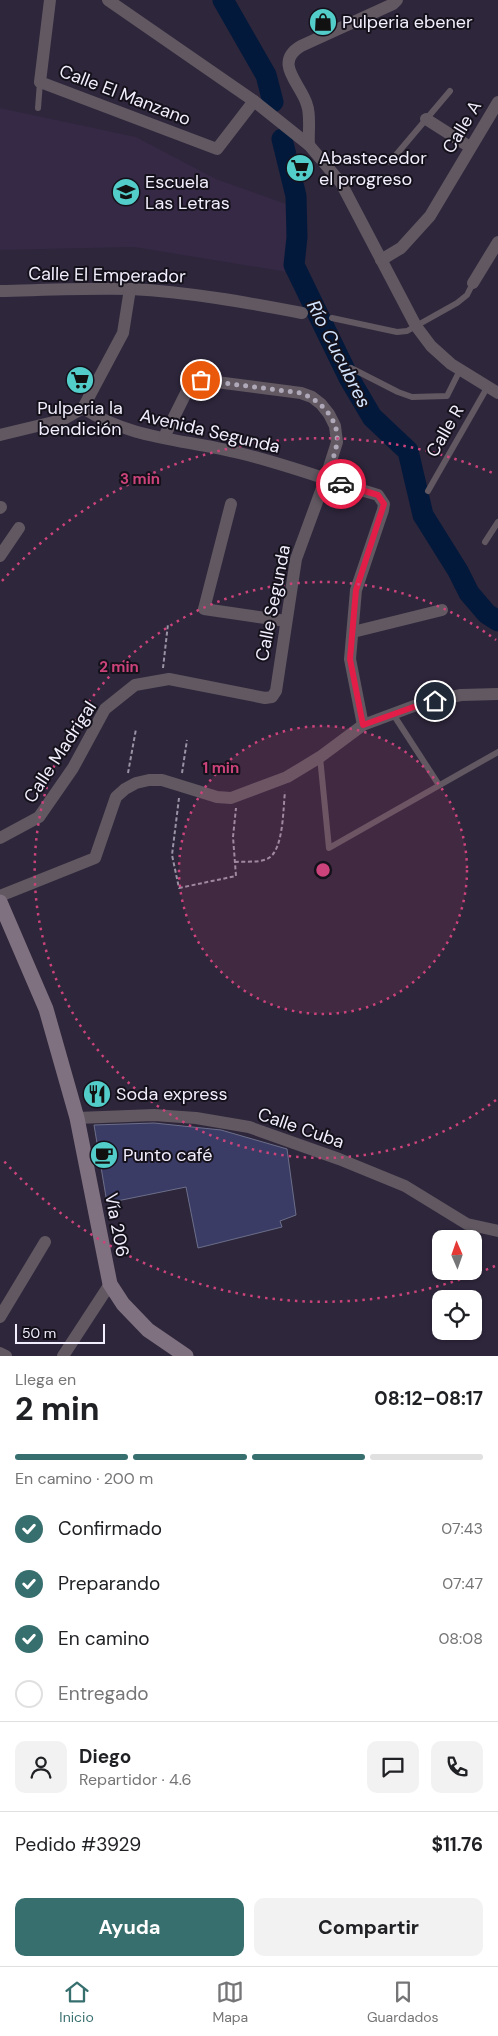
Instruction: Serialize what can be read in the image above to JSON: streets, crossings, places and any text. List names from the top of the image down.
{
  "streets": {
    "main road": ["Vía 206"],
    "street": [
      "Calle El Manzano",
      "Calle A",
      "Calle El Emperador",
      "Avenida Segunda",
      "Calle Segunda",
      "Calle Madrigal",
      "Calle Cuba"
    ],
    "lane": ["Calle R"]
  },
  "crossings": [
    ["Avenida Segunda", "Calle Segunda"],
    ["Calle Segunda", "Calle Madrigal"],
    ["Calle Cuba", "Vía 206"]
  ],
  "water": ["Río Cucubres"],
  "places": {
    "shop": ["Pulperia ebener"],
    "supermarket": ["Abastecedor el progreso", "Pulperia la bendición"],
    "school or university": ["Escuela Las Letras"],
    "restaurant": ["Soda express"],
    "cafe": ["Punto café"]
  },
  "scale_bar": "50 m",
  "north": "top",
  "page": {
    "scale": "50 m",
    "heading": ["2 min", "Llega en", "08:12–08:17"],
    "panel": [
      "Diego",
      "Repartidor · 4.6",
      "Pedido #3929",
      "$11.76"
    ],
    "bar": "En camino · 200 m",
    "list": [
      ["Confirmado", "07:43"],
      ["Preparando", "07:47"],
      ["En camino", "08:08"],
      "Entregado"
    ],
    "buttons": ["Ayuda", "Compartir"],
    "tabs": ["Inicio", "Mapa", "Guardados"]
  },
  "rings": ["3 min", "2 min", "1 min"]
}
